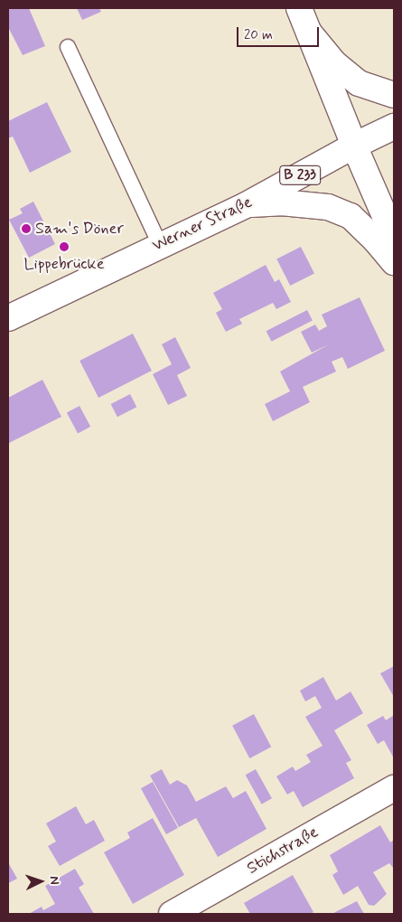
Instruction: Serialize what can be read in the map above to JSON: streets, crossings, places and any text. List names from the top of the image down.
{
  "streets": {
    "main road": ["B 233", "Werner Straße", "Stichstraße"]
  },
  "places": ["Sam's Döner", "Lippebrücke"],
  "scale_bar": "20 m",
  "north": "right"
}
